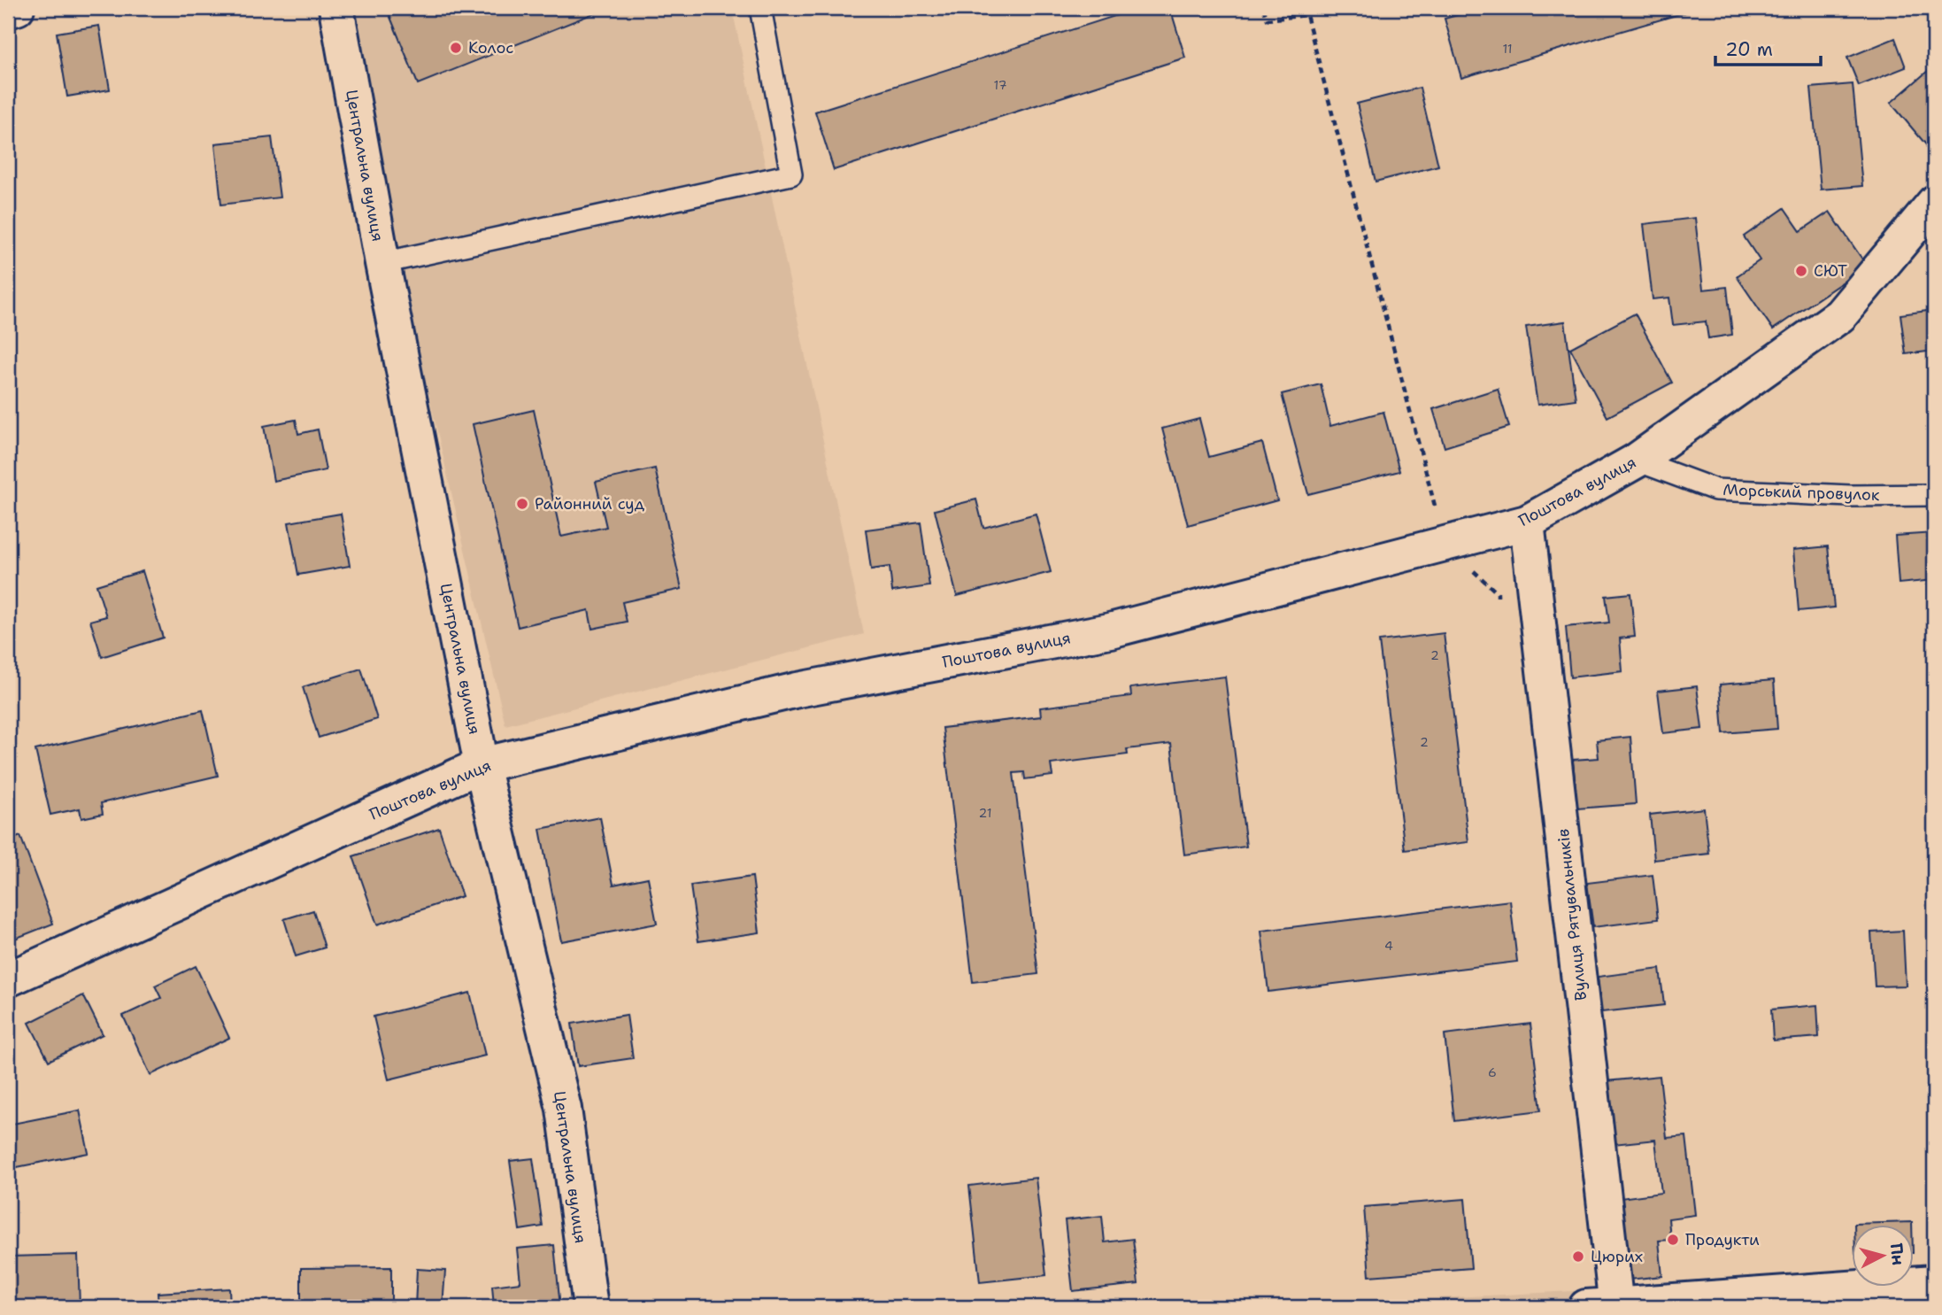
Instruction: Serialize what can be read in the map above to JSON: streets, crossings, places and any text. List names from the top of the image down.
{
  "streets": {
    "street": ["Центральна вулиця", "Поштова вулиця", "Вулиця Рятувальників"],
    "lane": ["Морський провулок"]
  },
  "crossings": [
    ["Центральна вулиця", "Поштова вулиця"],
    ["Поштова вулиця", "Морський провулок"],
    ["Поштова вулиця", "Вулиця Рятувальників"]
  ],
  "places": [
    "Колос",
    "СЮТ",
    "Районний суд",
    "Продукти",
    "Цюрих"
  ],
  "house_numbers": [
    "11",
    "17",
    "2",
    "2",
    "21",
    "4",
    "6"
  ],
  "scale_bar": "20 m",
  "north": "right"
}
